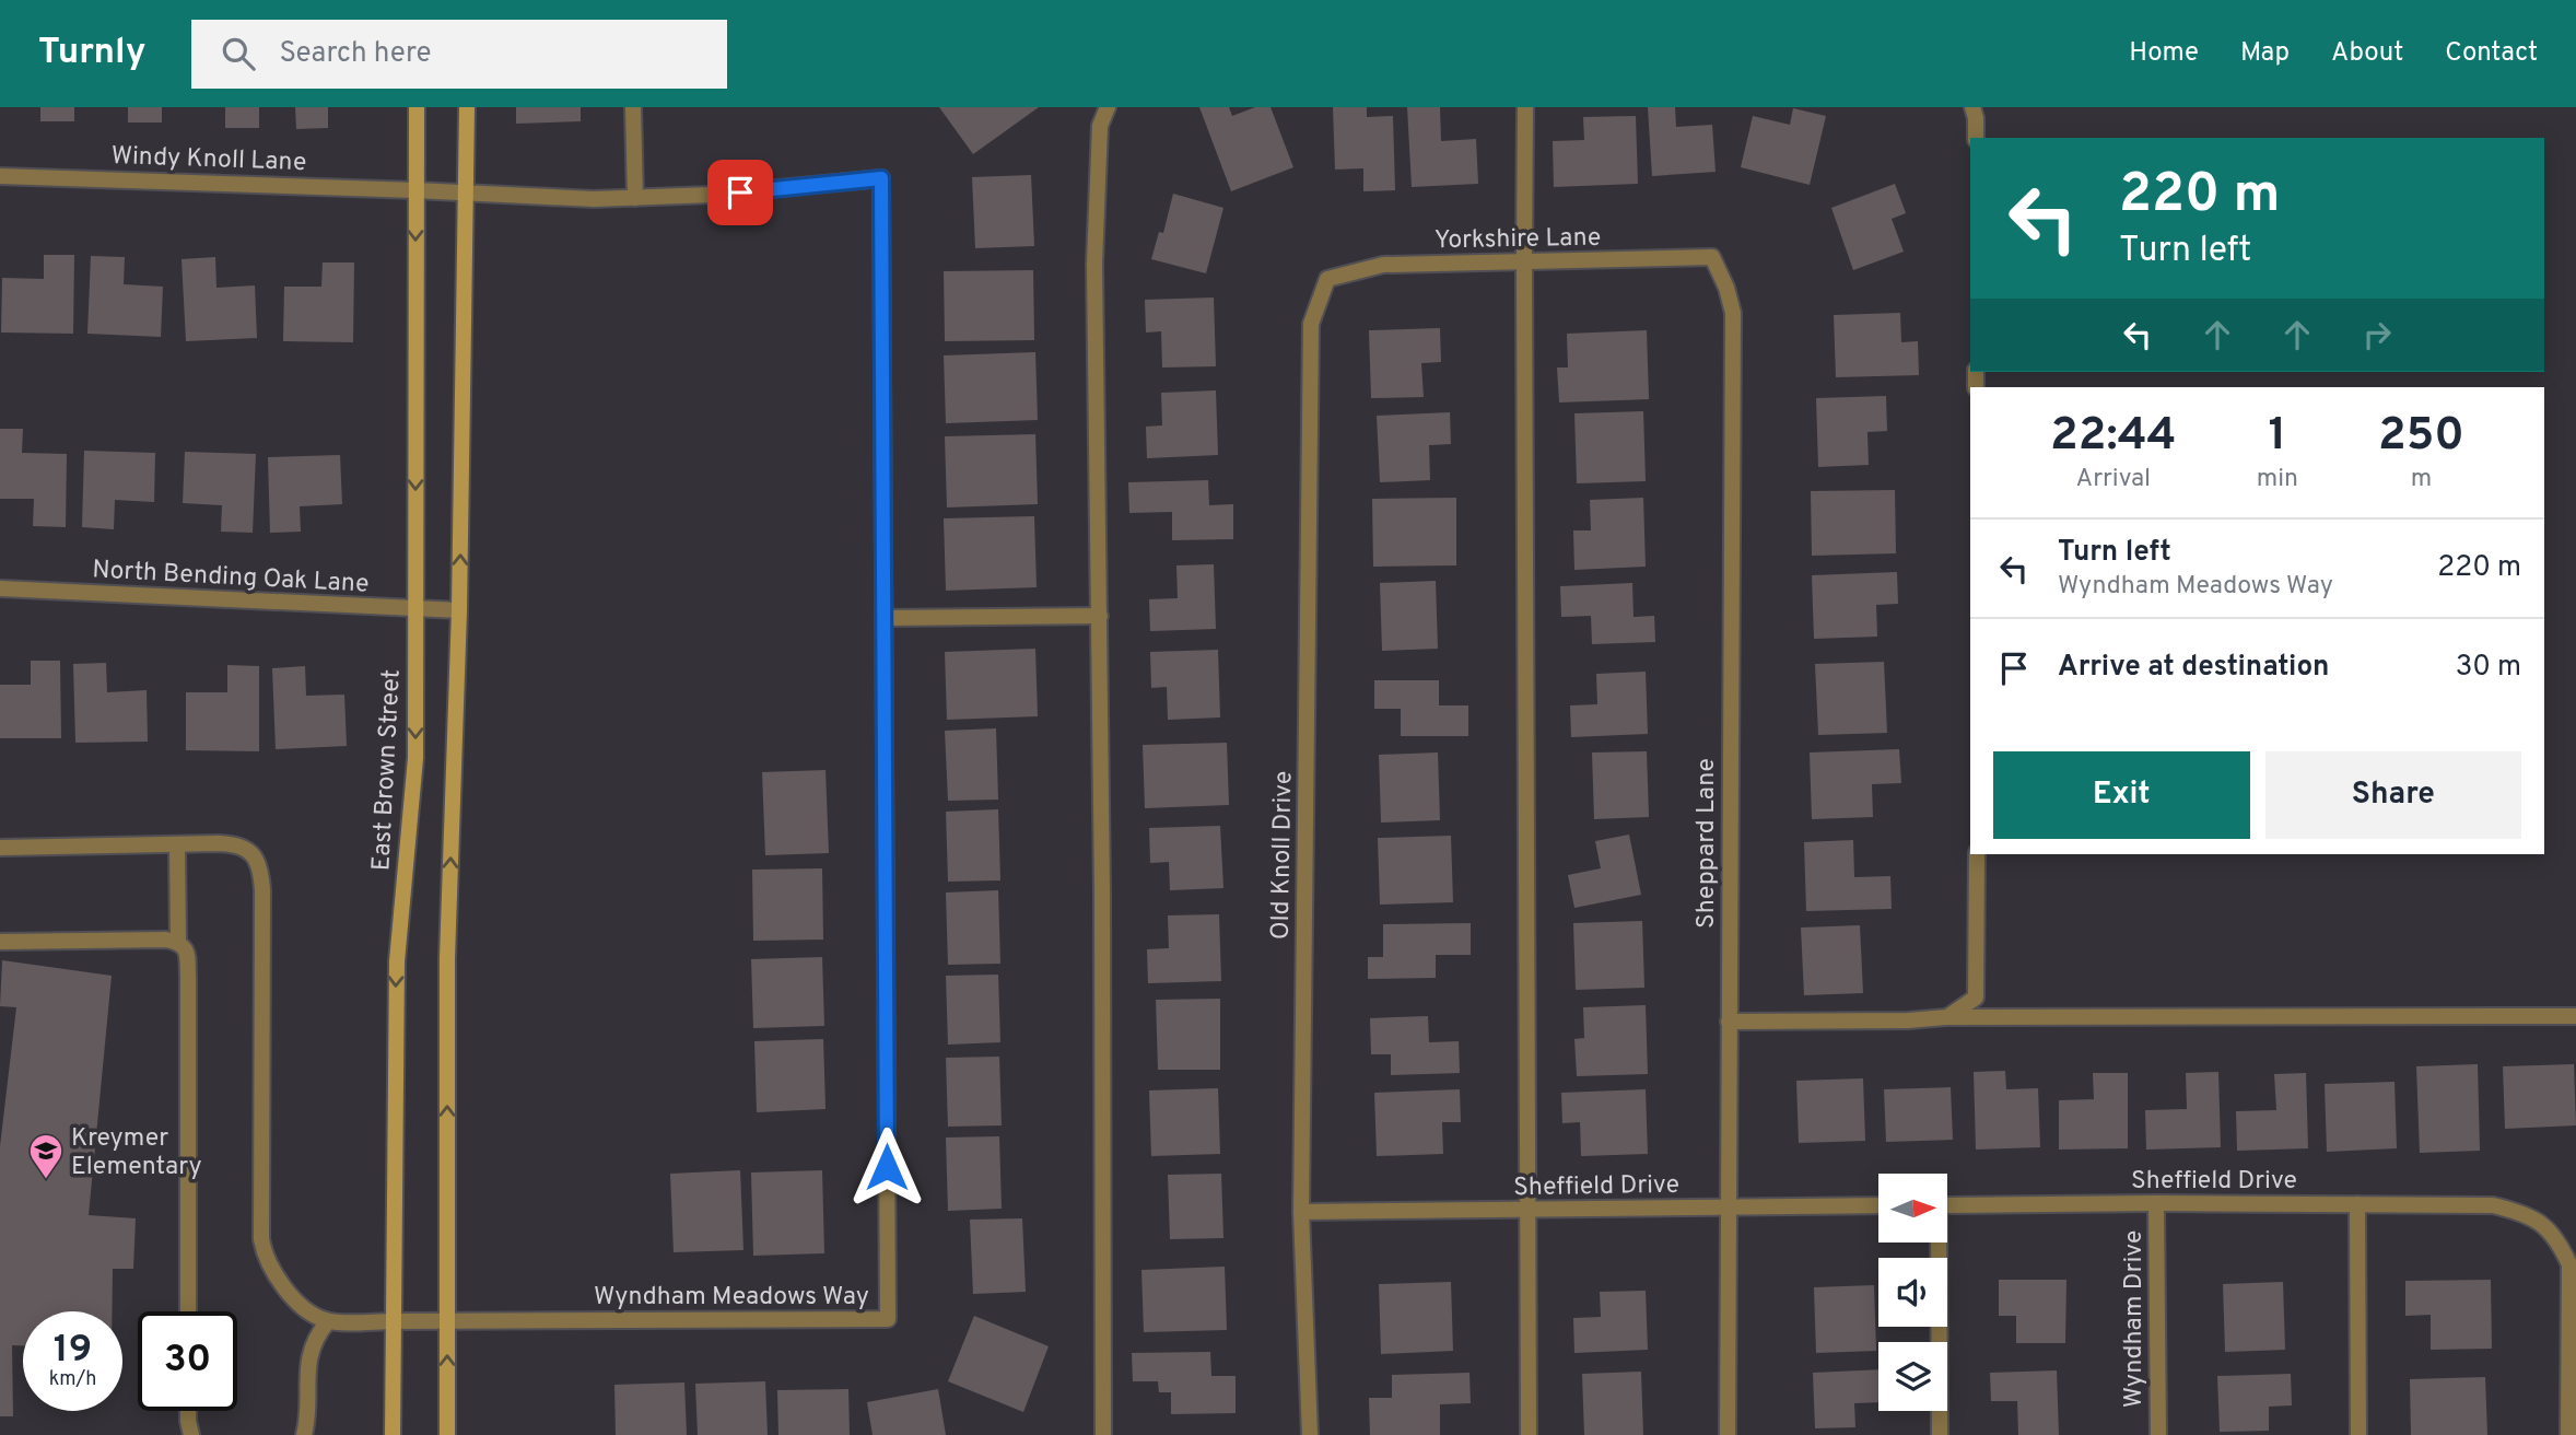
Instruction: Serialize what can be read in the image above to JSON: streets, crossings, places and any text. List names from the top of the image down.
{
  "streets": {
    "main road": ["East Brown Street"],
    "street": [
      "Windy Knoll Lane",
      "Yorkshire Lane",
      "North Bending Oak Lane",
      "Sheppard Lane",
      "Old Knoll Drive",
      "Sheffield Drive",
      "Wyndham Meadows Way",
      "Wyndham Drive"
    ]
  },
  "crossings": [
    ["Windy Knoll Lane", "East Brown Street"],
    ["Windy Knoll Lane", "Wyndham Meadows Way"],
    ["Yorkshire Lane", "Sheppard Lane"],
    ["Yorkshire Lane", "Old Knoll Drive"],
    ["North Bending Oak Lane", "East Brown Street"],
    ["East Brown Street", "Wyndham Meadows Way"],
    ["Sheppard Lane", "Sheffield Drive"],
    ["Old Knoll Drive", "Sheffield Drive"],
    ["Sheffield Drive", "Wyndham Drive"]
  ],
  "places": {
    "school or university": ["Kreymer Elementary"]
  },
  "north": "right",
  "page": {
    "header": "Turnly",
    "search": "Search here",
    "nav": [
      "Home",
      "Map",
      "About",
      "Contact"
    ],
    "turn": ["220 m", "Turn left"],
    "eta": [
      "22:44",
      "Arrival",
      "1",
      "min",
      "250",
      "m"
    ],
    "list": [
      {
        "name": "Turn left",
        "note": "Wyndham Meadows Way",
        "value": "220 m"
      },
      {
        "name": "Arrive at destination",
        "value": "30 m"
      }
    ],
    "buttons": ["Exit", "Share"],
    "speed": "19 km/h",
    "limit": "30"
  }
}
